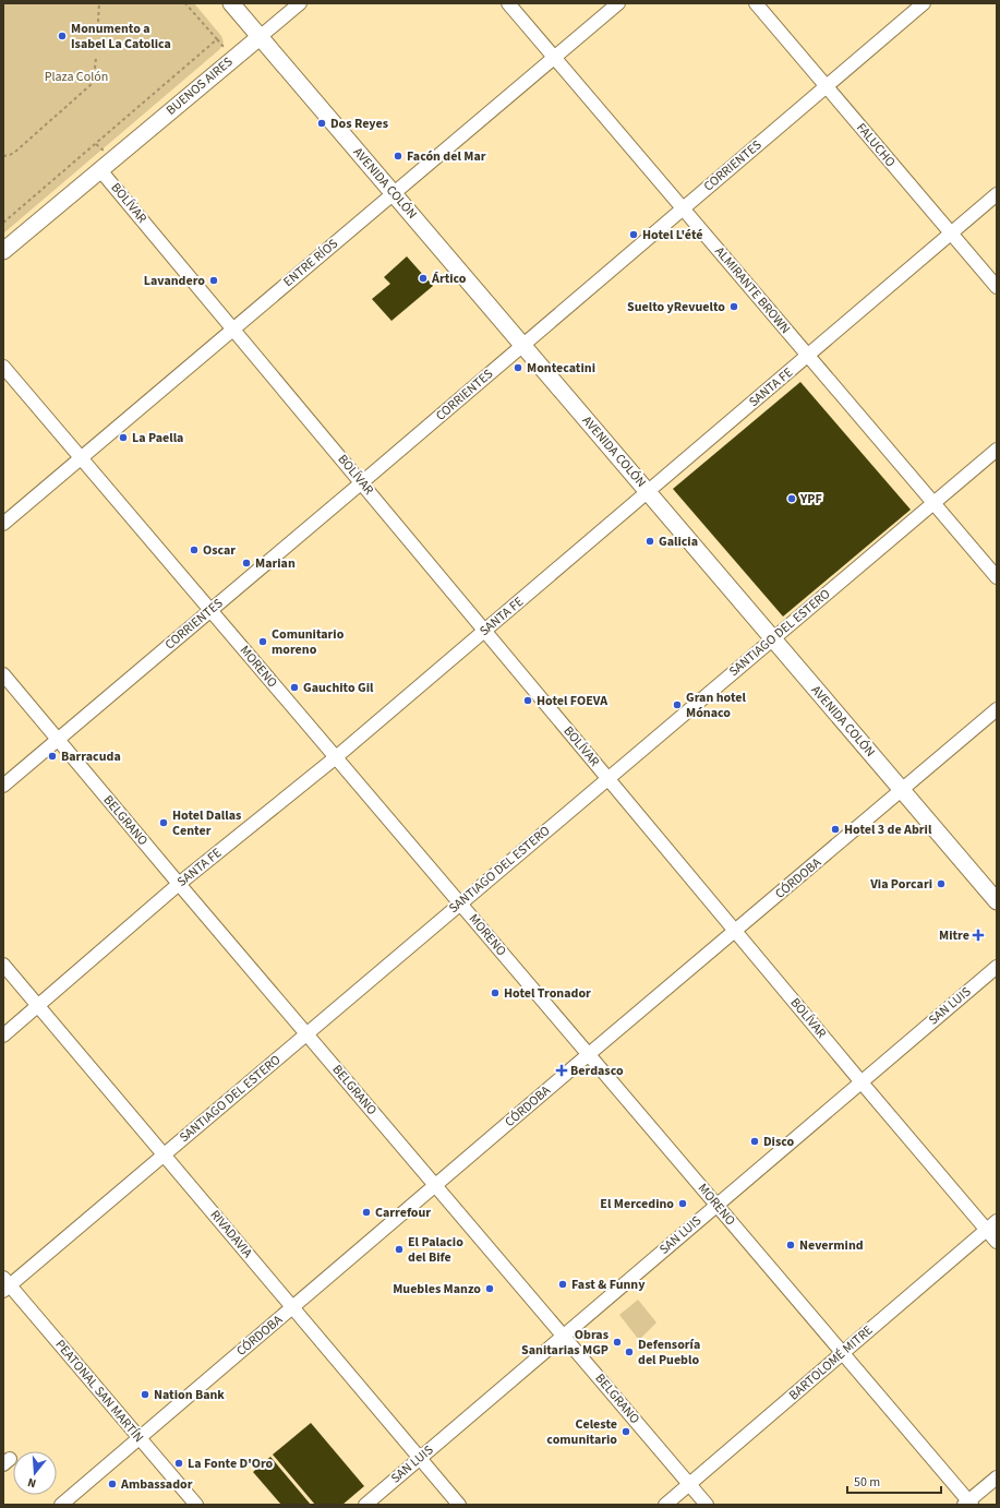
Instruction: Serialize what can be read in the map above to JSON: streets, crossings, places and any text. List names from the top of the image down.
{
  "streets": {
    "main road": ["BUENOS AIRES", "AVENIDA COLÓN"],
    "street": [
      "FALUCHO",
      "CORRIENTES",
      "BOLÍVAR",
      "ENTRE RÍOS",
      "ALMIRANTE BROWN",
      "SANTA FE",
      "SANTIAGO DEL ESTERO",
      "MORENO",
      "BELGRANO",
      "CÓRDOBA",
      "SAN LUIS",
      "RIVADAVIA",
      "BARTOLOMÉ MITRE",
      "PEATONAL SAN MARTÍN"
    ]
  },
  "crossings": [
    ["BUENOS AIRES", "AVENIDA COLÓN"],
    ["BUENOS AIRES", "BOLÍVAR"],
    ["FALUCHO", "CORRIENTES"],
    ["FALUCHO", "SANTA FE"],
    ["CORRIENTES", "AVENIDA COLÓN"],
    ["CORRIENTES", "BOLÍVAR"],
    ["CORRIENTES", "ALMIRANTE BROWN"],
    ["CORRIENTES", "MORENO"],
    ["CORRIENTES", "BELGRANO"],
    ["AVENIDA COLÓN", "ENTRE RÍOS"],
    ["AVENIDA COLÓN", "SANTA FE"],
    ["AVENIDA COLÓN", "SANTIAGO DEL ESTERO"],
    ["AVENIDA COLÓN", "CÓRDOBA"],
    ["BOLÍVAR", "ENTRE RÍOS"],
    ["BOLÍVAR", "SANTA FE"],
    ["BOLÍVAR", "SANTIAGO DEL ESTERO"],
    ["BOLÍVAR", "CÓRDOBA"],
    ["BOLÍVAR", "SAN LUIS"],
    ["BOLÍVAR", "BARTOLOMÉ MITRE"],
    ["ENTRE RÍOS", "ALMIRANTE BROWN"],
    ["ENTRE RÍOS", "MORENO"],
    ["ALMIRANTE BROWN", "SANTA FE"],
    ["ALMIRANTE BROWN", "SANTIAGO DEL ESTERO"],
    ["SANTA FE", "MORENO"],
    ["SANTA FE", "BELGRANO"],
    ["SANTA FE", "RIVADAVIA"],
    ["SANTIAGO DEL ESTERO", "MORENO"],
    ["SANTIAGO DEL ESTERO", "BELGRANO"],
    ["SANTIAGO DEL ESTERO", "RIVADAVIA"],
    ["SANTIAGO DEL ESTERO", "PEATONAL SAN MARTÍN"],
    ["MORENO", "CÓRDOBA"],
    ["MORENO", "SAN LUIS"],
    ["MORENO", "BARTOLOMÉ MITRE"],
    ["BELGRANO", "CÓRDOBA"],
    ["BELGRANO", "SAN LUIS"],
    ["BELGRANO", "BARTOLOMÉ MITRE"],
    ["CÓRDOBA", "RIVADAVIA"],
    ["CÓRDOBA", "PEATONAL SAN MARTÍN"],
    ["SAN LUIS", "RIVADAVIA"]
  ],
  "parks": ["Plaza Colón"],
  "places": {
    "other": [
      "Monumento a Isabel La Catolica",
      "Dos Reyes",
      "Facón del Mar",
      "Hotel L'été",
      "Ártico",
      "Lavandero",
      "Suelto yRevuelto",
      "Montecatini",
      "La Paella",
      "YPF",
      "Galicia",
      "Oscar",
      "Marian",
      "Comunitario moreno",
      "Gauchito Gil",
      "Hotel FOEVA",
      "Gran hotel Mónaco",
      "Barracuda",
      "Hotel Dallas Center",
      "Hotel 3 de Abril",
      "Via Porcari",
      "Hotel Tronador",
      "Disco",
      "El Mercedino",
      "Carrefour",
      "Nevermind",
      "El Palacio del Bife",
      "Fast & Funny",
      "Muebles Manzo",
      "Obras Sanitarias MGP",
      "Defensoría del Pueblo",
      "Nation Bank",
      "Celeste comunitario",
      "La Fonte D'Oro",
      "Ambassador"
    ],
    "health": ["Mitre", "Berdasco"]
  },
  "scale_bar": "50 m",
  "north": "bottom"
}
